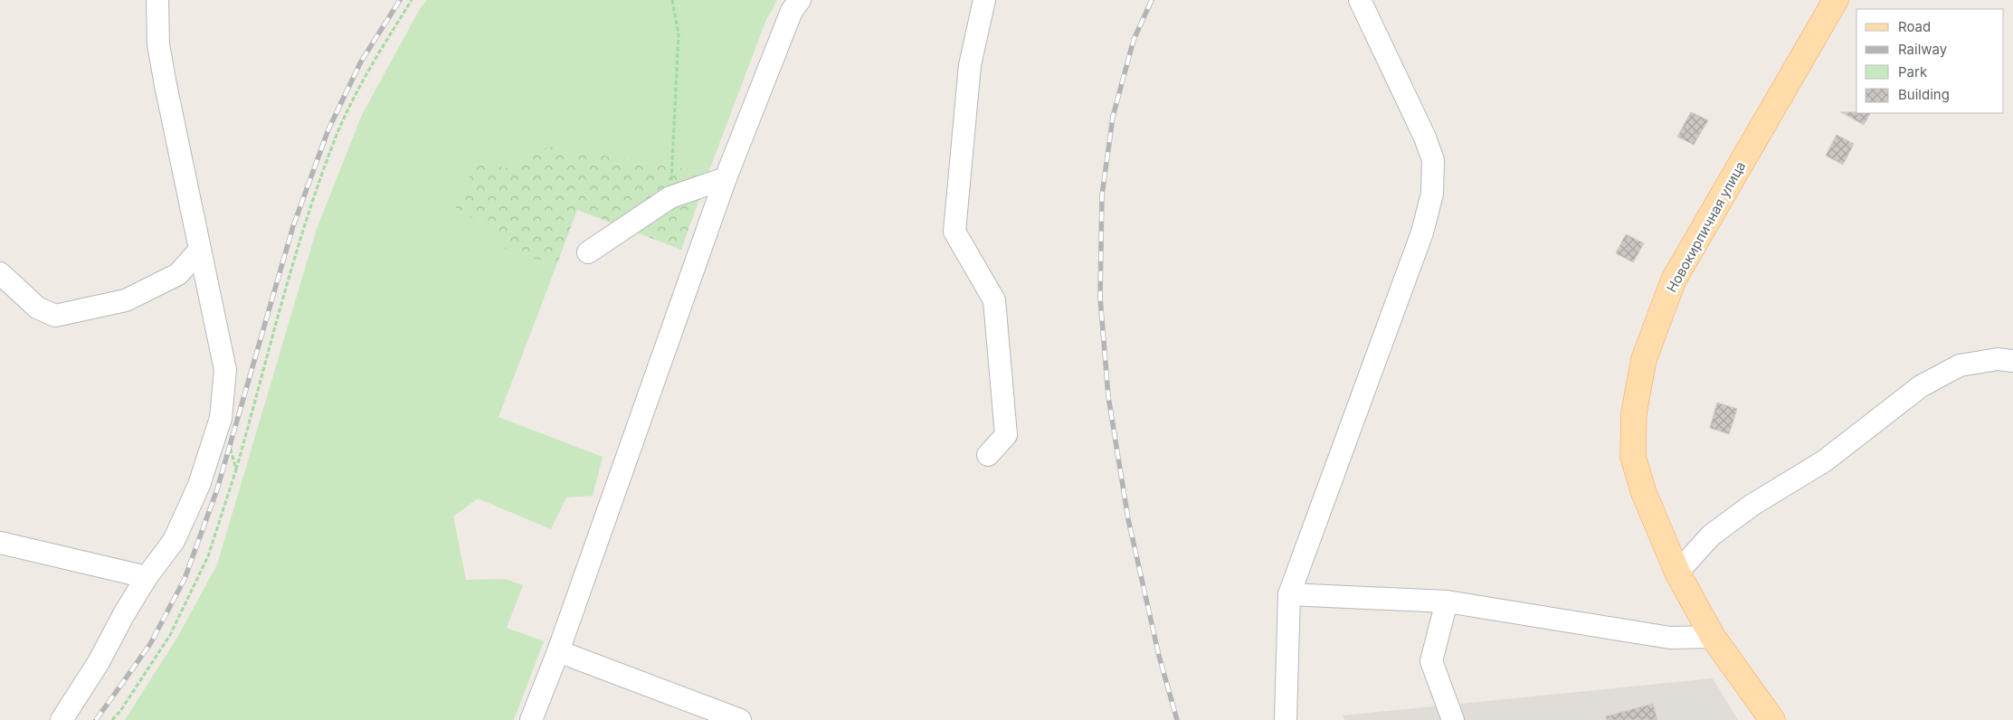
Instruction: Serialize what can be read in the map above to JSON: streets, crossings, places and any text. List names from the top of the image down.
{
  "streets": {
    "main road": ["Новокирпичная улица"]
  },
  "legend": [
    "Road",
    "Railway",
    "Park",
    "Building"
  ]
}
